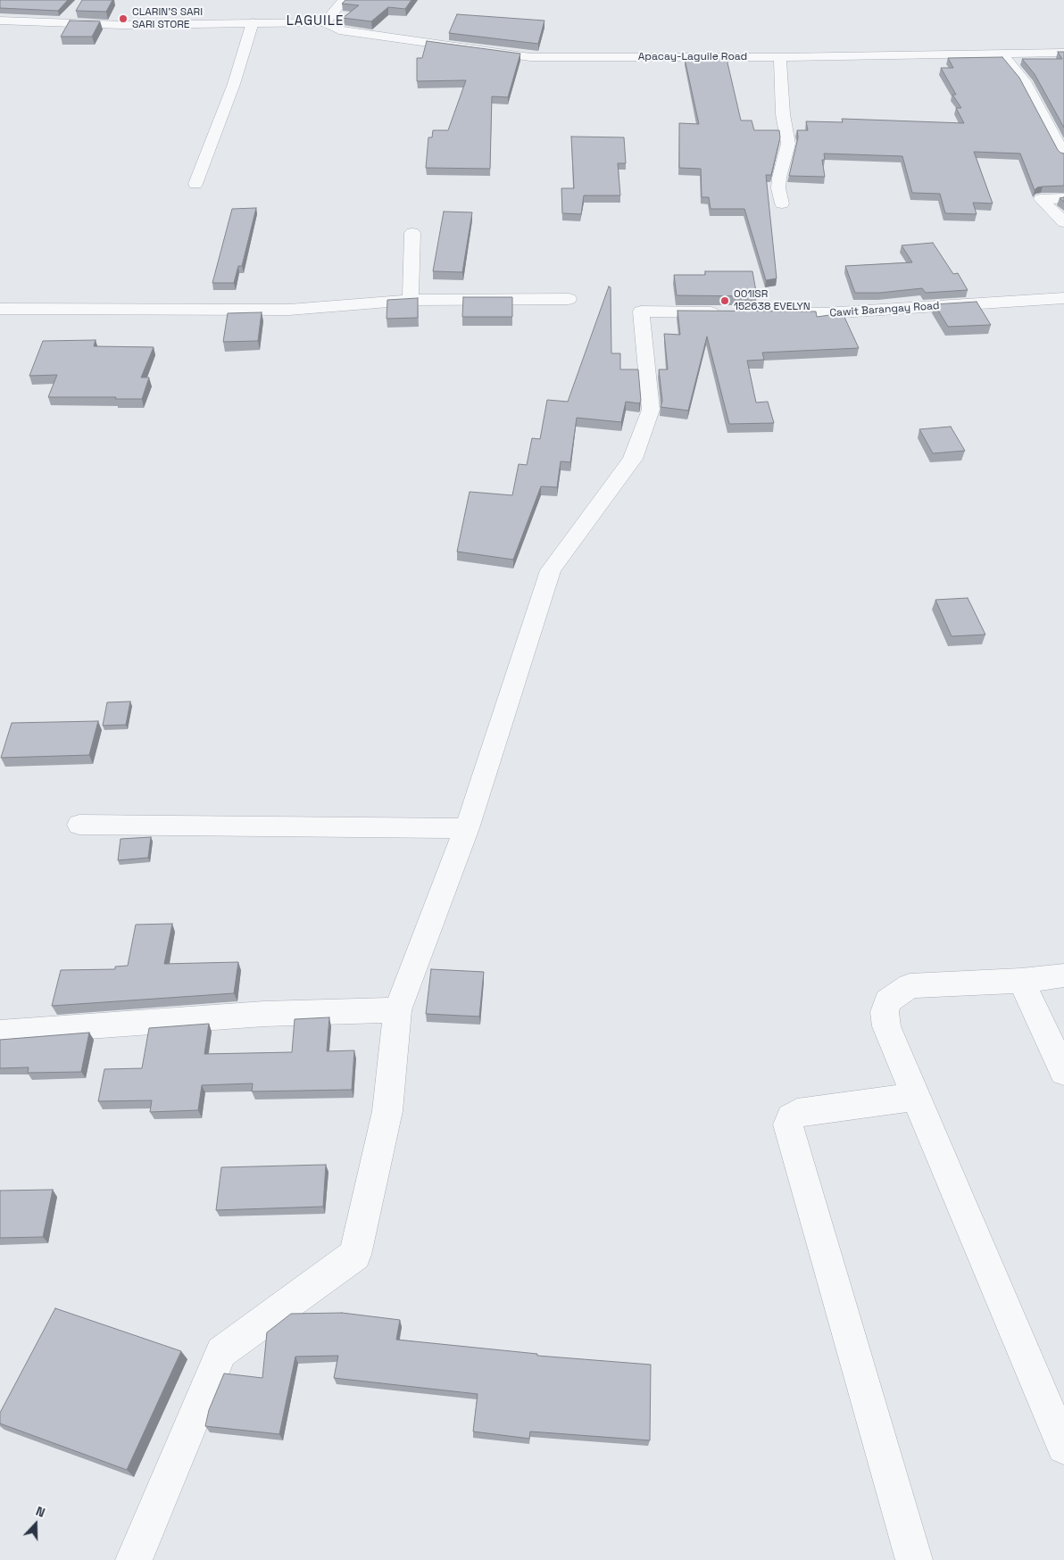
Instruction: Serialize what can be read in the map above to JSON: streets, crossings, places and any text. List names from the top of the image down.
{
  "streets": {
    "street": ["Apacay-Laguile Road", "Cawit Barangay Road"]
  },
  "districts": ["LAGUILE"],
  "places": ["CLARIN'S SARI SARI STORE", "001ISR 152638 EVELYN"],
  "north": "top"
}
